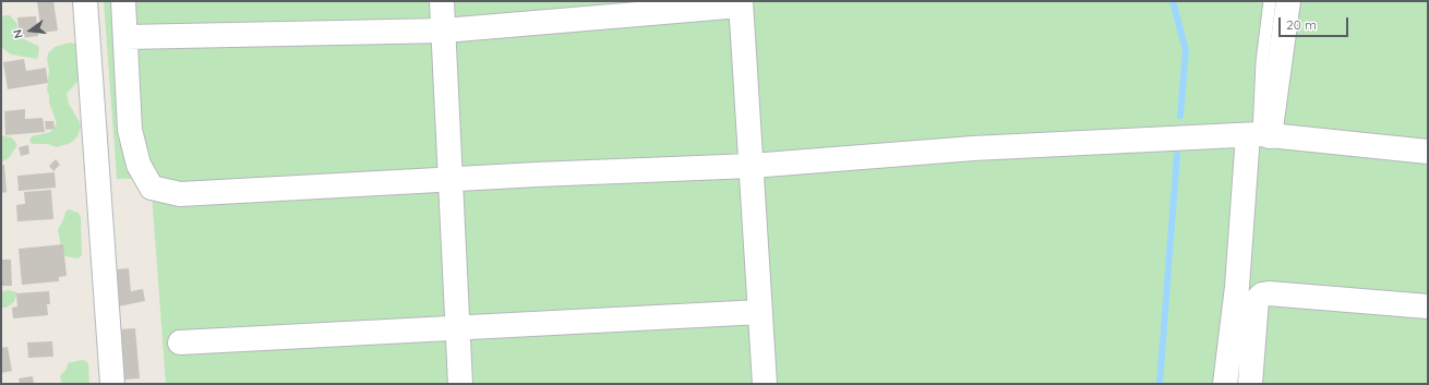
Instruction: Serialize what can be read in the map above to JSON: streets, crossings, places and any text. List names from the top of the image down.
{
  "scale_bar": "20 m",
  "north": "left"
}
